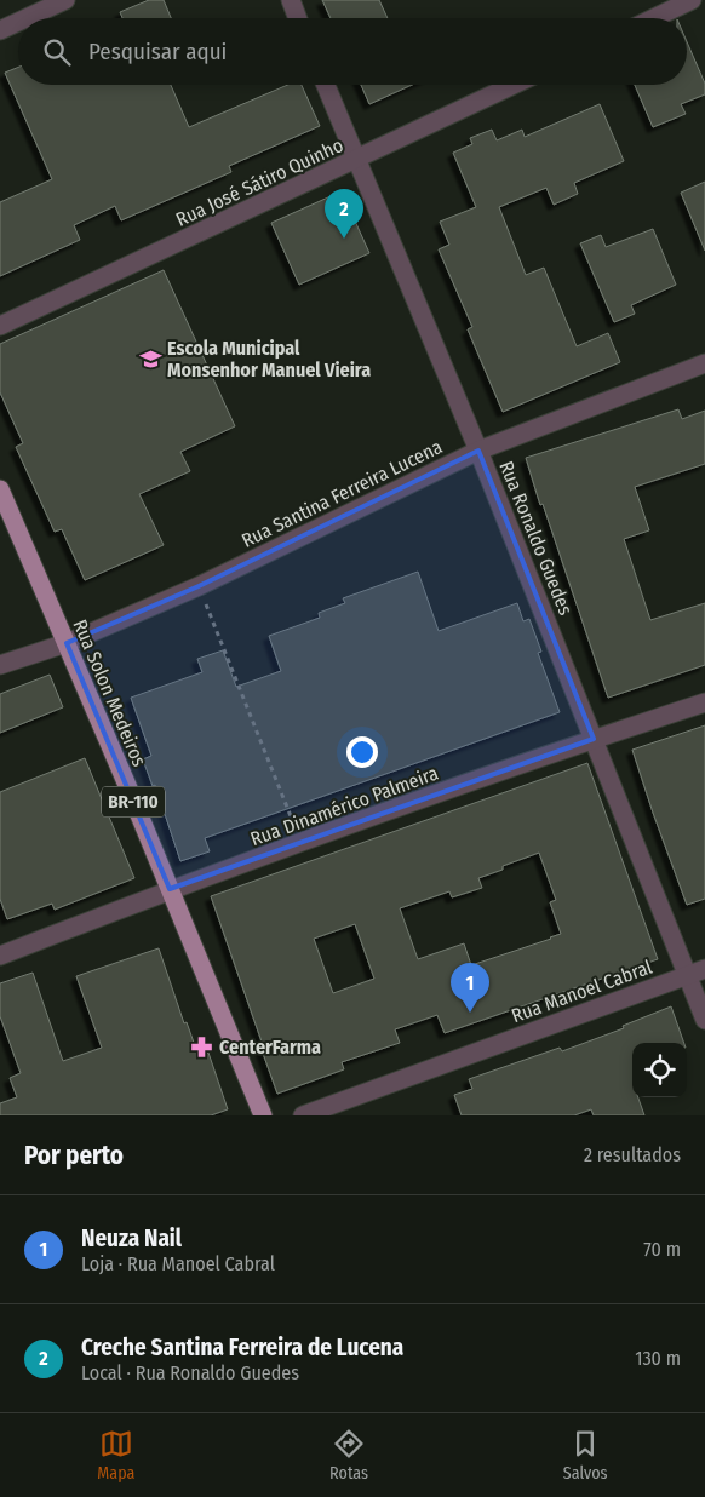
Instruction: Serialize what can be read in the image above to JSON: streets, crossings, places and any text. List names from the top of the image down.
{
  "streets": {
    "main road": ["Rua Solon Medeiros", "BR-110"],
    "street": [
      "Rua José Sátiro Quinho",
      "Rua Santina Ferreira Lucena",
      "Rua Ronaldo Guedes",
      "Rua Dinamérico Palmeira",
      "Rua Manoel Cabral"
    ]
  },
  "crossings": [
    ["Rua José Sátiro Quinho", "Rua Ronaldo Guedes"],
    ["Rua Santina Ferreira Lucena", "Rua Ronaldo Guedes"],
    ["Rua Santina Ferreira Lucena", "Rua Solon Medeiros"],
    ["Rua Ronaldo Guedes", "Rua Dinamérico Palmeira"],
    ["Rua Ronaldo Guedes", "Rua Manoel Cabral"],
    ["Rua Solon Medeiros", "Rua Dinamérico Palmeira"]
  ],
  "places": {
    "school or university": ["Escola Municipal Monsenhor Manuel Vieira"],
    "pharmacy": ["CenterFarma"]
  },
  "page": {
    "search": "Pesquisar aqui",
    "pins": ["2", "1"],
    "heading": ["Por perto", "2 resultados"],
    "list": [
      {
        "mark": "1",
        "name": "Neuza Nail",
        "note": "Loja · Rua Manoel Cabral",
        "value": "70 m"
      },
      {
        "mark": "2",
        "name": "Creche Santina Ferreira de Lucena",
        "note": "Local · Rua Ronaldo Guedes",
        "value": "130 m"
      }
    ],
    "nav": ["Mapa", "Rotas", "Salvos"]
  }
}
